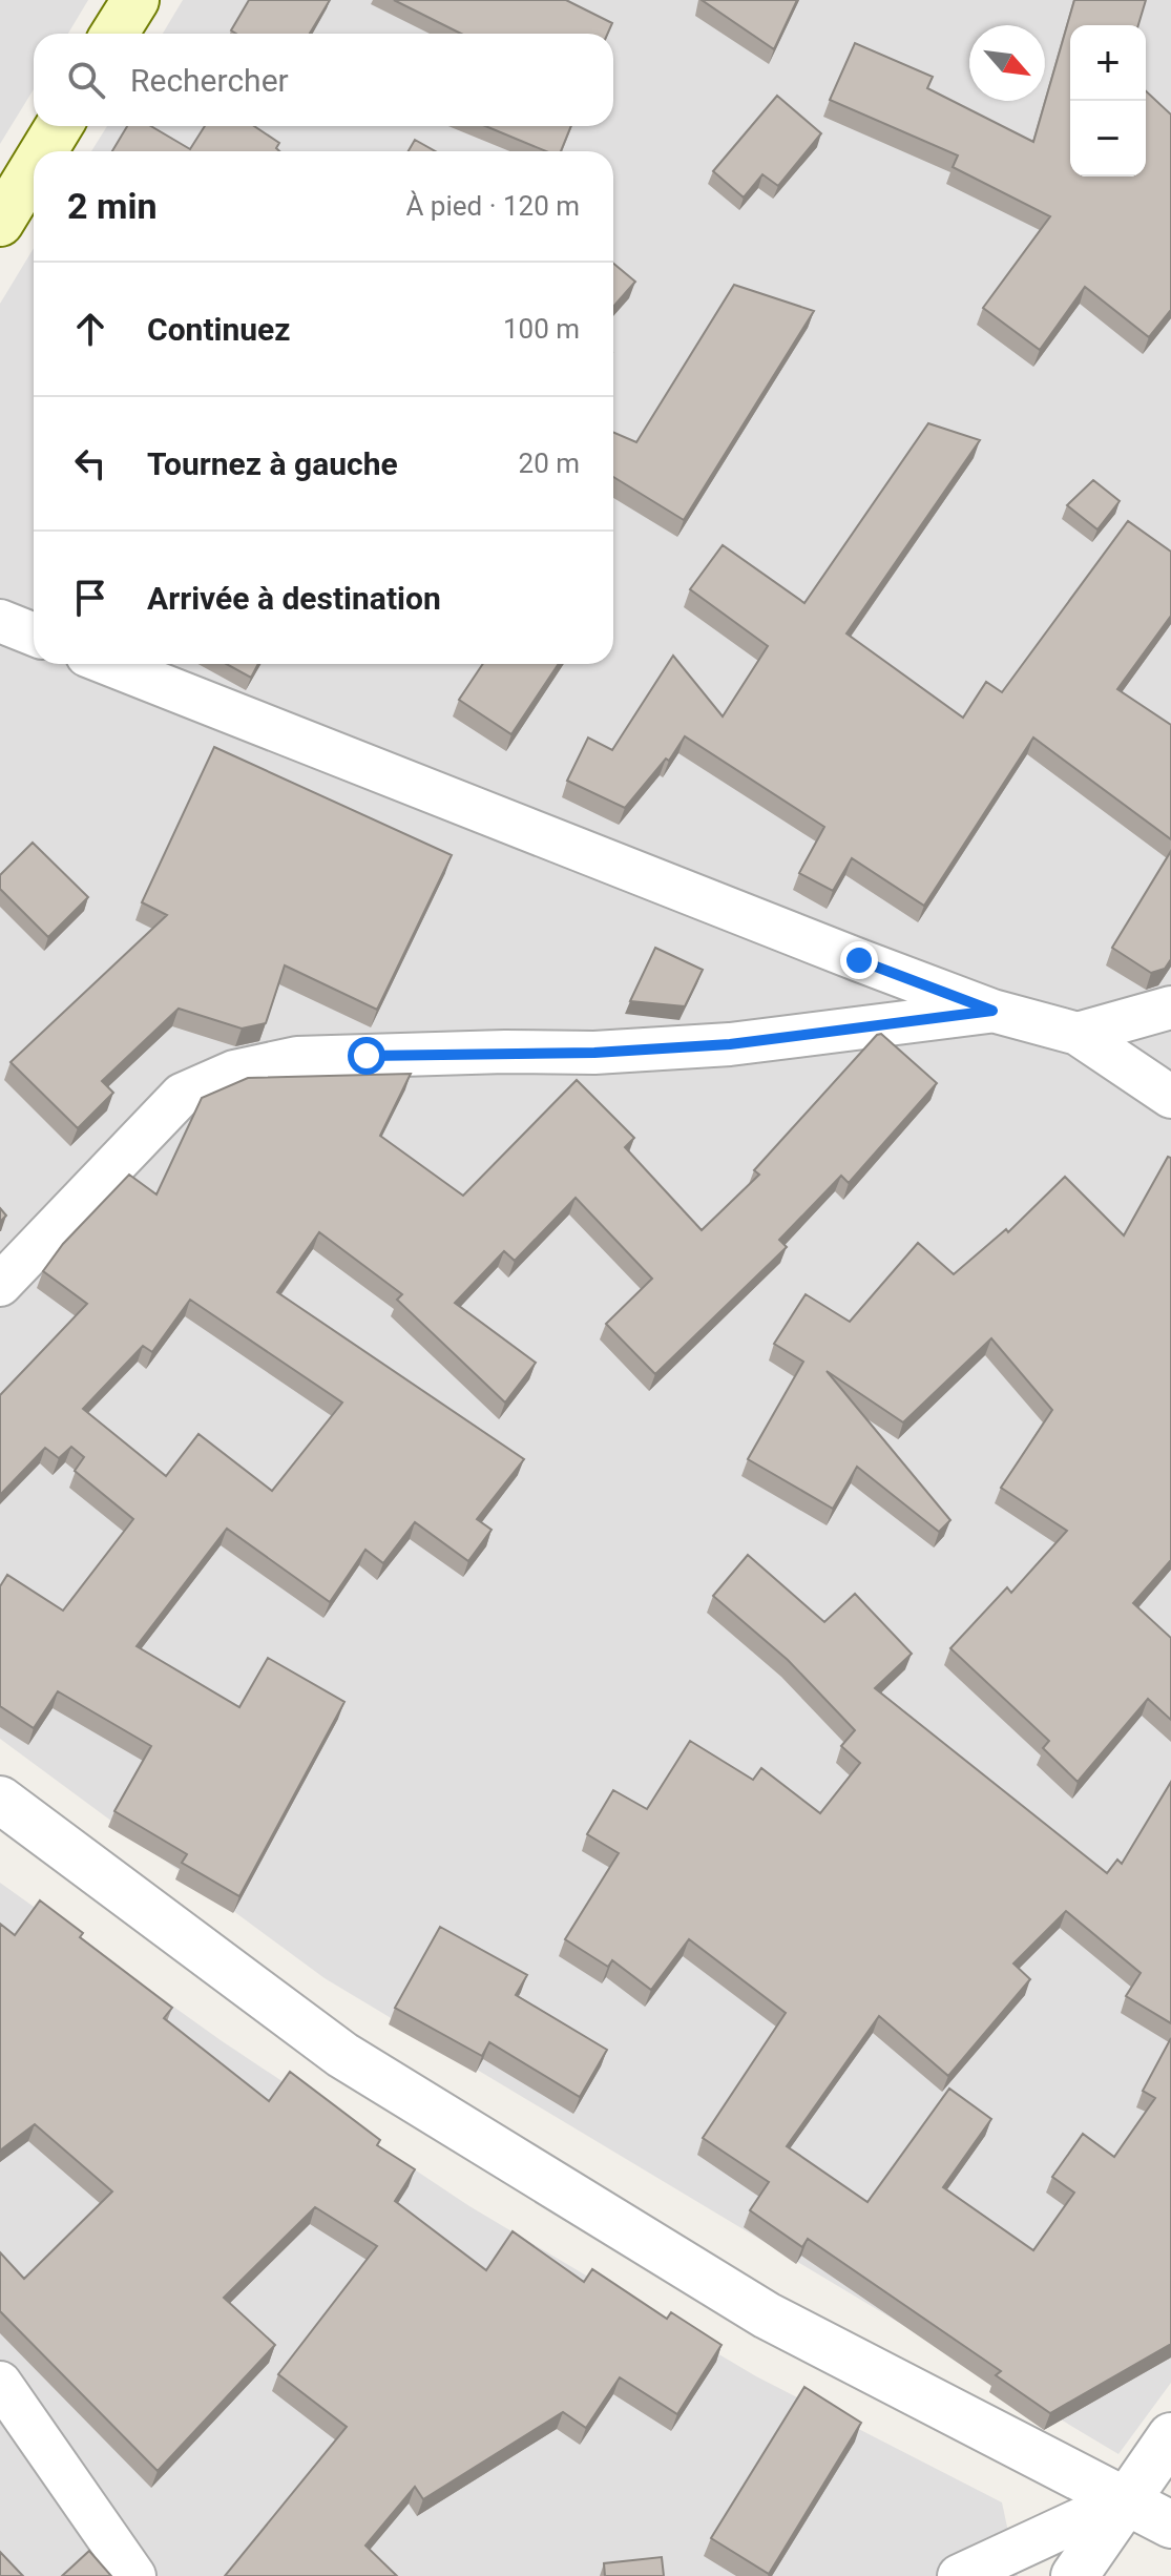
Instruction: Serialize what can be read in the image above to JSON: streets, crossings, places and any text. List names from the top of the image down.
{
  "north": "bottom right",
  "page": {
    "map_buttons": ["+", "−"],
    "search": "Rechercher",
    "heading": ["2 min", "À pied · 120 m"],
    "list": [
      ["Continuez", "100 m"],
      ["Tournez à gauche", "20 m"],
      "Arrivée à destination"
    ]
  }
}
